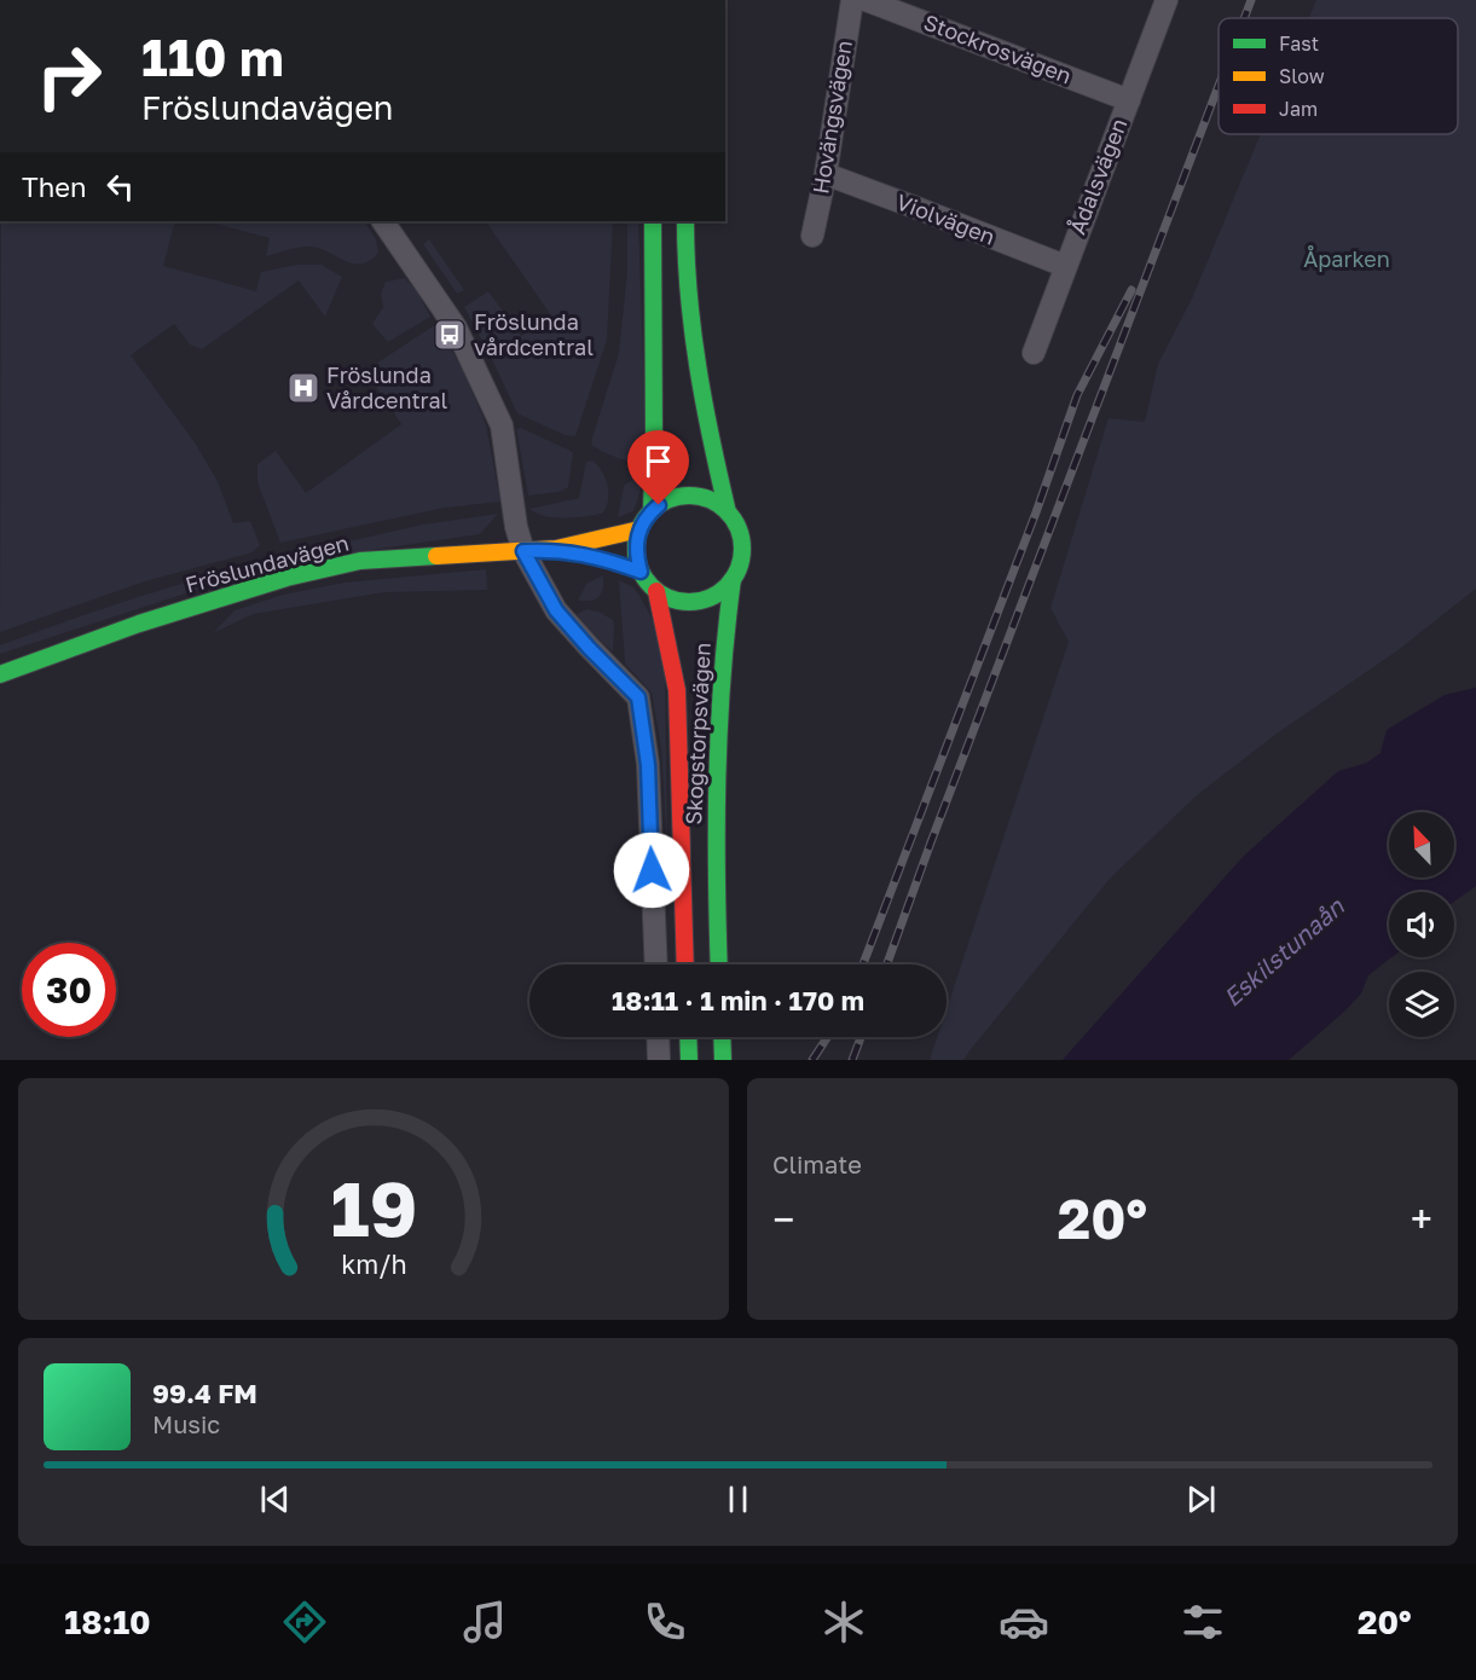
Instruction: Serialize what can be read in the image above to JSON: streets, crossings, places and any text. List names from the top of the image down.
{
  "streets": {
    "main road": ["Fröslundavägen", "Skogstorpsvägen"],
    "street": [
      "Stockrosvägen",
      "Hovängsvägen",
      "Ådalsvägen",
      "Violvägen"
    ]
  },
  "crossings": [
    ["Stockrosvägen", "Ådalsvägen"],
    ["Hovängsvägen", "Violvägen"],
    ["Ådalsvägen", "Violvägen"],
    ["Fröslundavägen", "Skogstorpsvägen"]
  ],
  "water": ["Eskilstunaån"],
  "parks": ["Åparken"],
  "places": {
    "bus stop": ["Fröslunda vårdcentral"],
    "hospital": ["Fröslunda Vårdcentral"]
  },
  "legend": ["Fast", "Slow", "Jam"],
  "north": "top left",
  "page": {
    "turn": ["110 m", "Fröslundavägen"],
    "then": "Then",
    "limit": "30",
    "trip": "18:11 · 1 min · 170 m",
    "tile": "Climate",
    "heat": ["−", "20°", "+"],
    "song": ["99.4 FM", "Music"],
    "tabs": ["18:10", "20°"],
    "gauge": ["19", "km/h"]
  }
}
